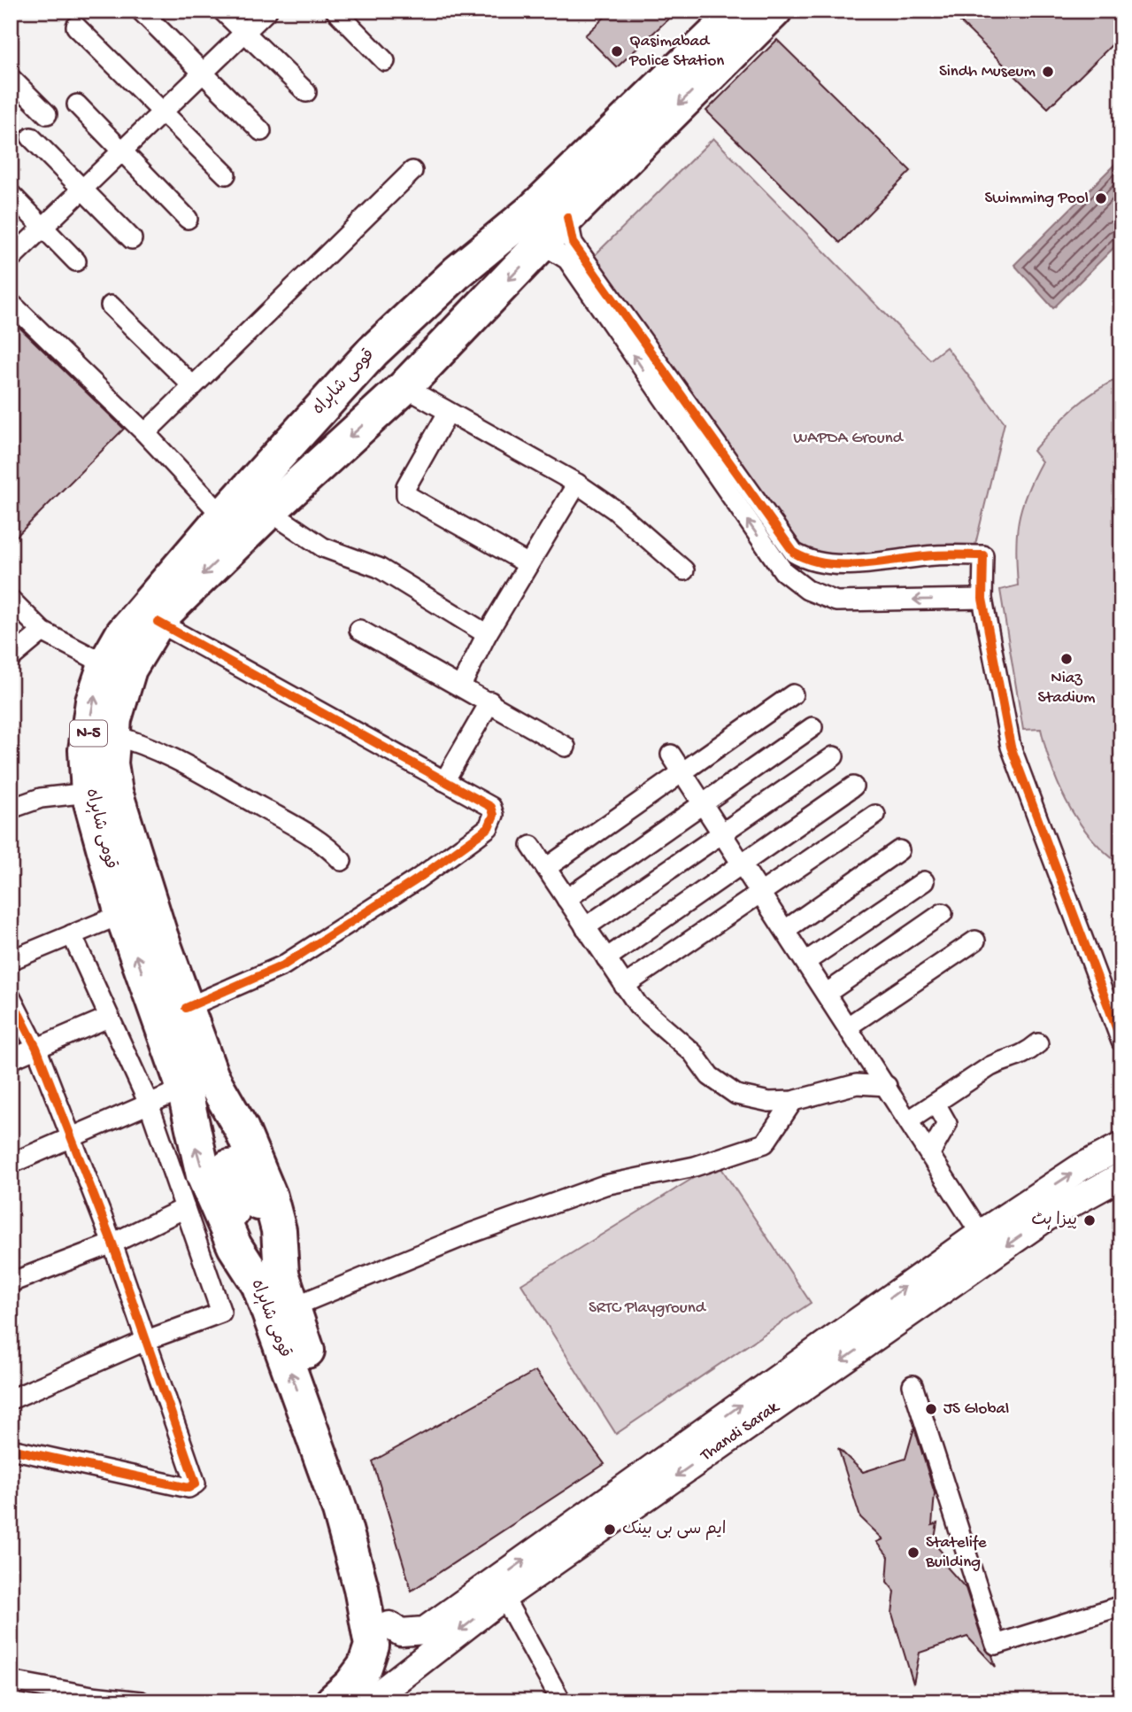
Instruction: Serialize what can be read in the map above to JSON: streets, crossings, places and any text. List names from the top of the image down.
{
  "streets": {
    "highway": ["قومی شاہراہ", "N-5"],
    "main road": ["Thandi Sarak"]
  },
  "crossings": [
    ["قومی شاہراہ", "Thandi Sarak"]
  ],
  "parks": ["WAPDA Ground", "SRTC Playground"],
  "places": [
    "Qasimabad Police Station",
    "Sindh Museum",
    "Swimming Pool",
    "Niaz Stadium",
    "پیزا ہٹ",
    "JS Global",
    "ایم سی بی بینک",
    "Statelife Building"
  ]
}
